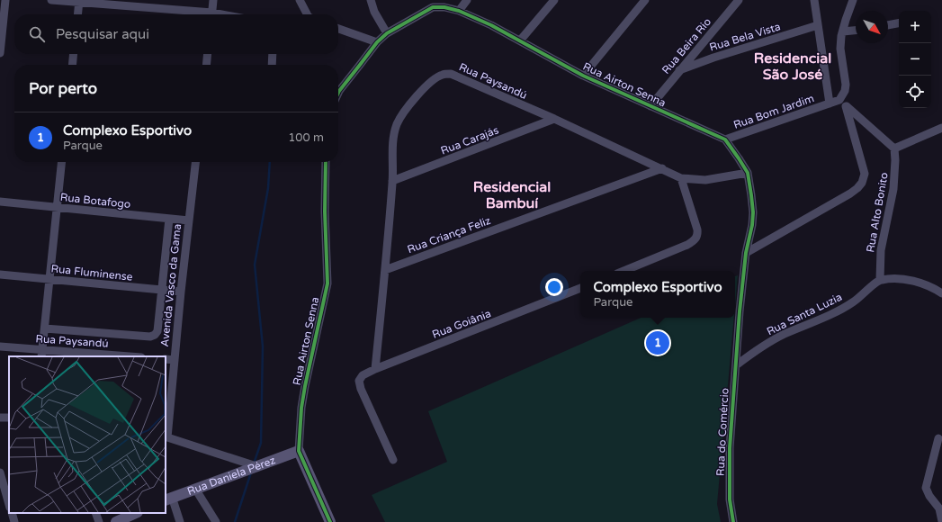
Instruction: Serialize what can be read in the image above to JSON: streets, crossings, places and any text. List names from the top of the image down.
{
  "streets": {
    "street": [
      "Rua Bela Vista",
      "Rua Beira Rio",
      "Rua Paysandú",
      "Rua Airton Senna",
      "Rua Bom Jardim",
      "Rua Carajás",
      "Rua Botafogo",
      "Rua Alto Bonito",
      "Rua Criança Feliz",
      "Rua Fluminense",
      "Avenida Vasco da Gama",
      "Rua Santa Luzia",
      "Rua Goiânia",
      "Rua do Comércio",
      "Rua Daniela Pérez"
    ]
  },
  "crossings": [
    ["Rua Bela Vista", "Rua Beira Rio"],
    ["Rua Beira Rio", "Rua Airton Senna"],
    ["Rua Paysandú", "Rua Carajás"],
    ["Rua Paysandú", "Rua Criança Feliz"],
    ["Rua Paysandú", "Rua Goiânia"],
    ["Rua Airton Senna", "Rua Bom Jardim"],
    ["Rua Airton Senna", "Rua Daniela Pérez"],
    ["Rua Bom Jardim", "Rua Alto Bonito"],
    ["Rua Botafogo", "Avenida Vasco da Gama"],
    ["Rua Alto Bonito", "Rua Santa Luzia"],
    ["Rua Fluminense", "Avenida Vasco da Gama"],
    ["Rua Santa Luzia", "Rua do Comércio"]
  ],
  "districts": ["Residencial São José", "Residencial Bambuí"],
  "north": "bottom right",
  "page": {
    "map_buttons": ["+", "−"],
    "search": "Pesquisar aqui",
    "heading": "Por perto",
    "list": [
      {
        "mark": "1",
        "name": "Complexo Esportivo",
        "note": "Parque",
        "value": "100 m"
      }
    ],
    "popup": ["Complexo Esportivo", "Parque"],
    "pins": "1"
  }
}
